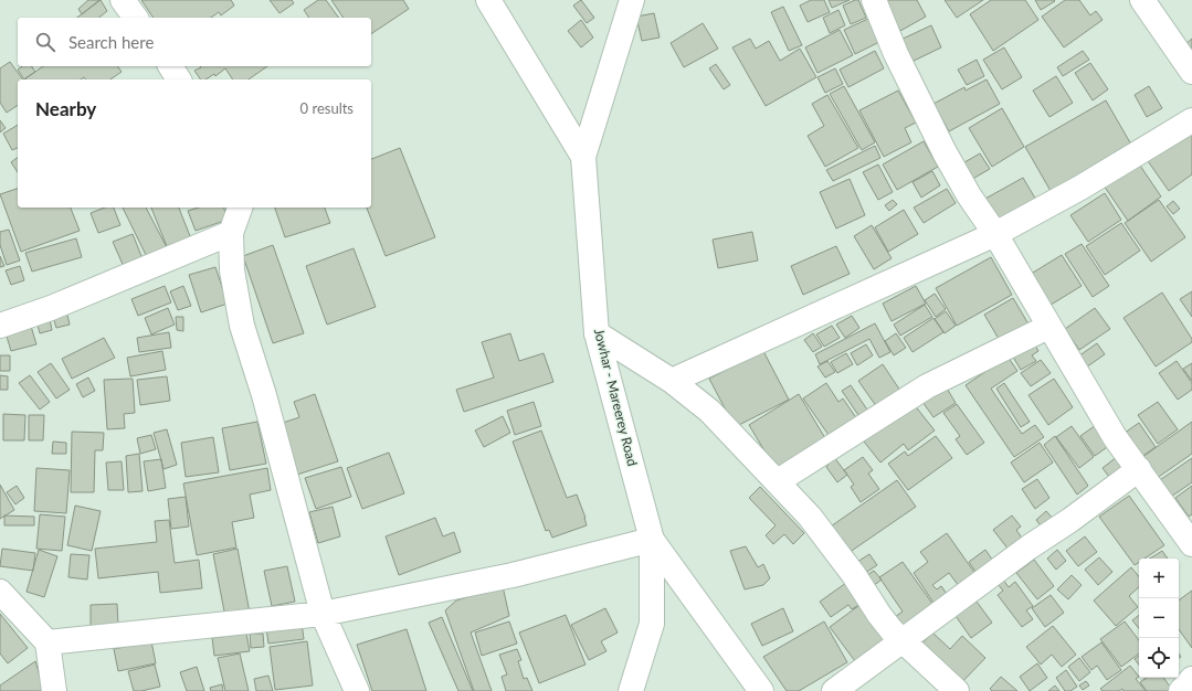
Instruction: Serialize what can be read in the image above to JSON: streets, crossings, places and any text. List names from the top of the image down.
{
  "streets": {
    "street": ["Jowhar - Mareerey Road"]
  },
  "page": {
    "search": "Search here",
    "heading": ["Nearby", "0 results"],
    "map_buttons": ["+", "−"]
  }
}
